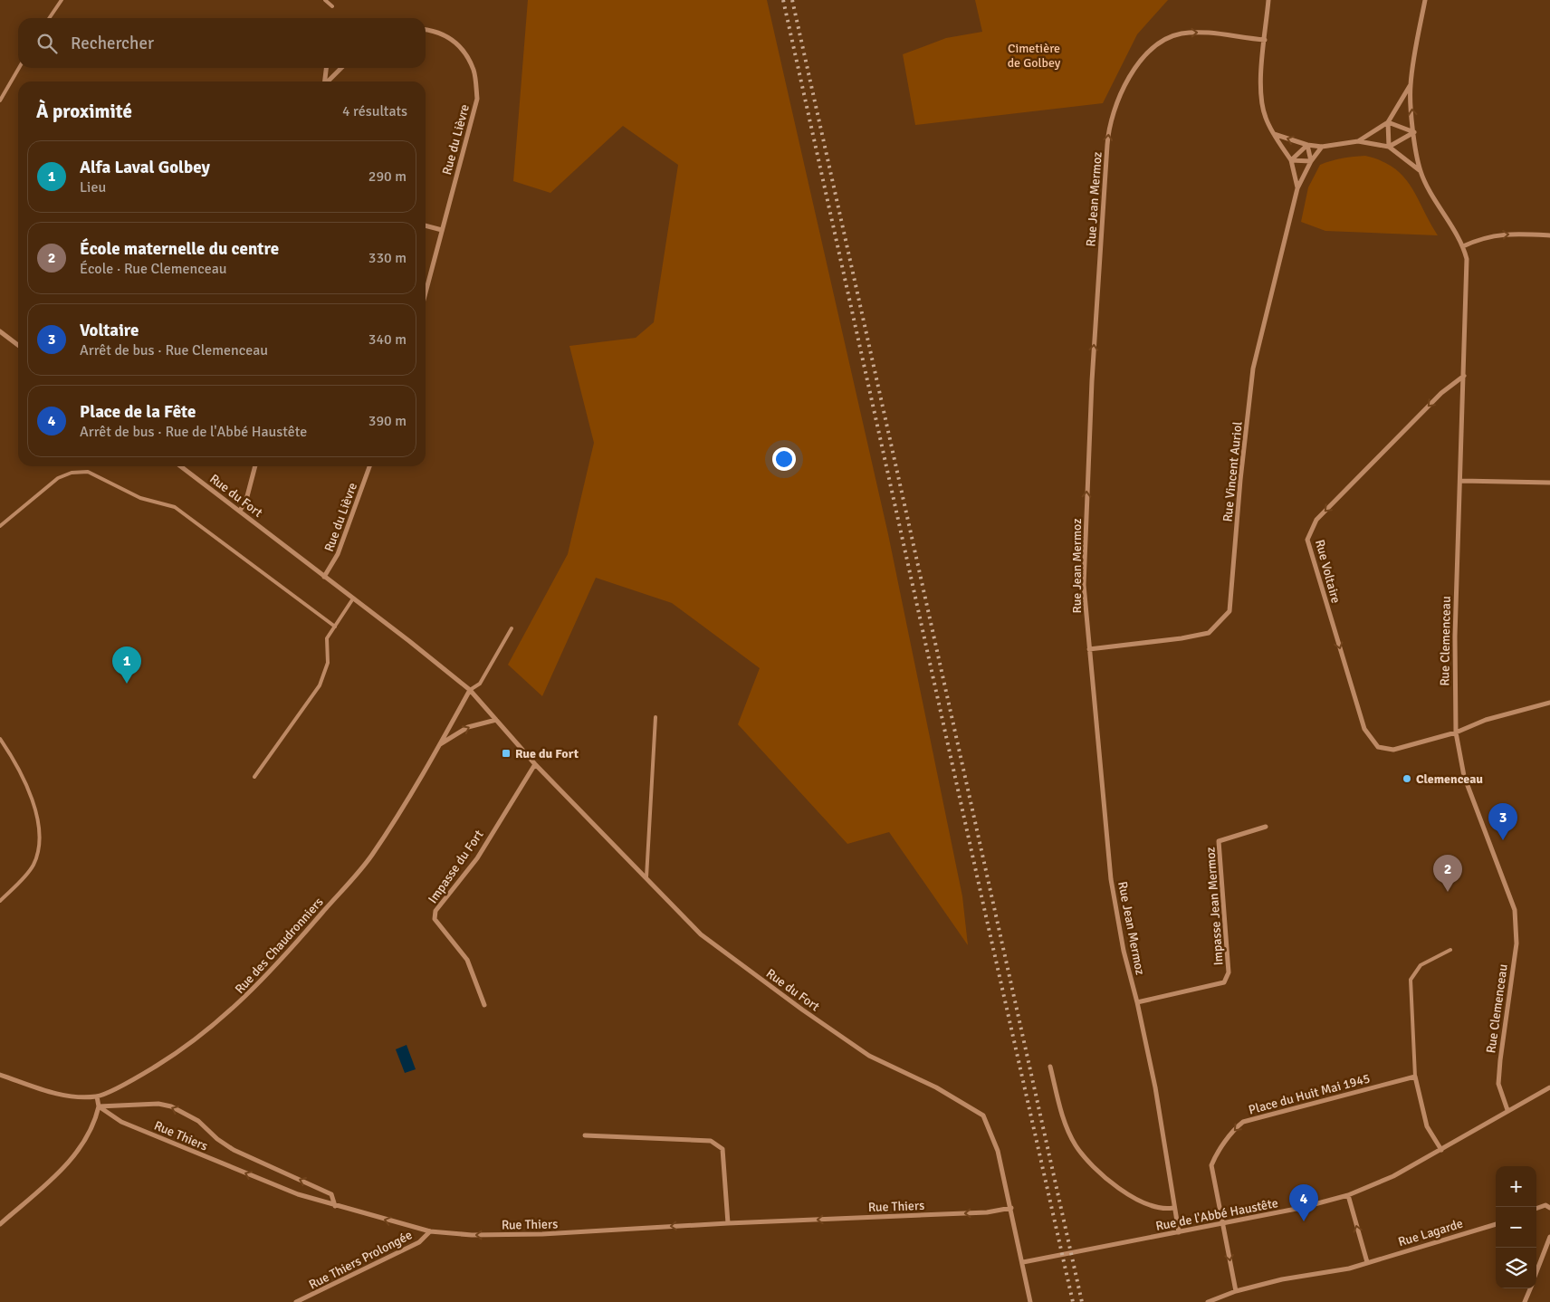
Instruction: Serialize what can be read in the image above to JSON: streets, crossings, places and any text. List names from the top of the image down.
{
  "streets": {
    "street": [
      "Rue du Lièvre",
      "Rue Jean Mermoz",
      "Rue Vincent Auriol",
      "Rue du Fort",
      "Rue Voltaire",
      "Rue Clemenceau",
      "Impasse du Fort",
      "Impasse Jean Mermoz",
      "Rue des Chaudronniers",
      "Place du Huit Mai 1945",
      "Rue Thiers",
      "Rue de l'Abbé Haustête",
      "Rue Lagarde",
      "Rue Thiers Prolongée"
    ]
  },
  "crossings": [
    ["Rue du Lièvre", "Rue du Fort"],
    ["Rue Jean Mermoz", "Rue Vincent Auriol"],
    ["Rue Jean Mermoz", "Impasse Jean Mermoz"],
    ["Rue Jean Mermoz", "Rue de l'Abbé Haustête"],
    ["Rue du Fort", "Impasse du Fort"],
    ["Rue du Fort", "Rue des Chaudronniers"],
    ["Rue du Fort", "Rue Thiers"],
    ["Rue du Fort", "Rue de l'Abbé Haustête"],
    ["Rue Voltaire", "Rue Clemenceau"],
    ["Rue Clemenceau", "Rue de l'Abbé Haustête"],
    ["Place du Huit Mai 1945", "Rue de l'Abbé Haustête"],
    ["Rue Thiers", "Rue Thiers Prolongée"]
  ],
  "one_way": ["Rue Jean Mermoz", "Place du Huit Mai 1945", "Rue Thiers"],
  "parks": ["Cimetière de Golbey"],
  "places": {
    "transit": ["Rue du Fort"],
    "other": ["Clemenceau"]
  },
  "page": {
    "search": "Rechercher",
    "heading": ["À proximité", "4 résultats"],
    "list": [
      {
        "mark": "1",
        "name": "Alfa Laval Golbey",
        "note": "Lieu",
        "value": "290 m"
      },
      {
        "mark": "2",
        "name": "École maternelle du centre",
        "note": "École · Rue Clemenceau",
        "value": "330 m"
      },
      {
        "mark": "3",
        "name": "Voltaire",
        "note": "Arrêt de bus · Rue Clemenceau",
        "value": "340 m"
      },
      {
        "mark": "4",
        "name": "Place de la Fête",
        "note": "Arrêt de bus · Rue de l'Abbé Haustête",
        "value": "390 m"
      }
    ],
    "pins": [
      "1",
      "3",
      "2",
      "4"
    ],
    "map_buttons": ["+", "−"]
  }
}
